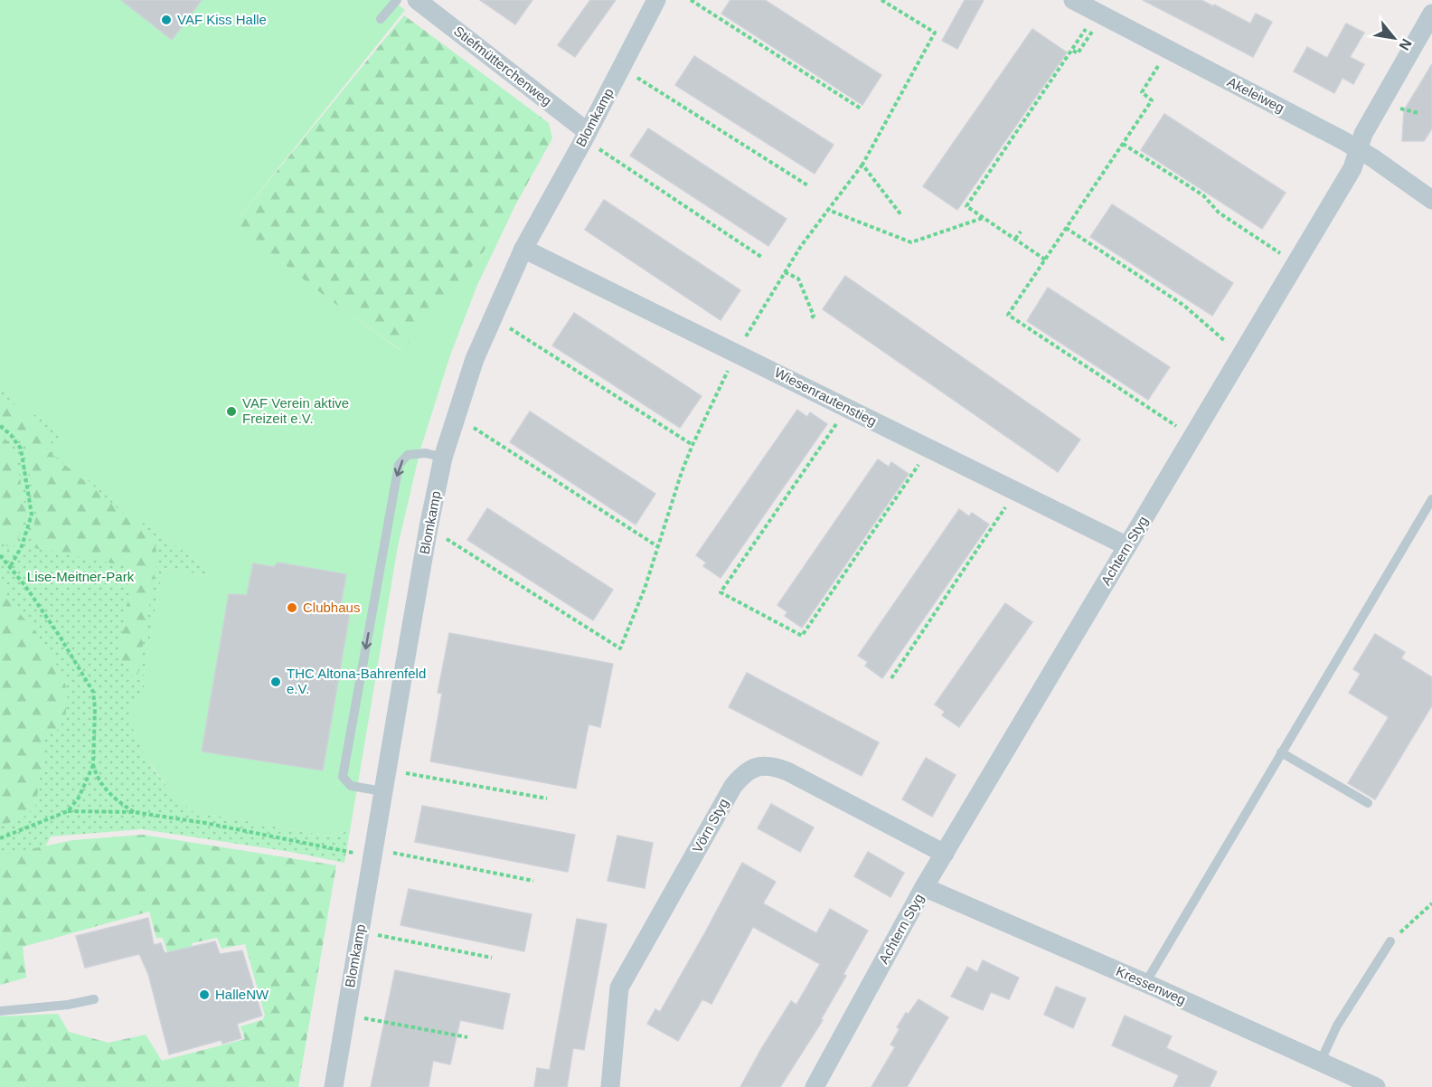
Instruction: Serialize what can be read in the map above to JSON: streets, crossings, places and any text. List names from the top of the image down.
{
  "streets": {
    "street": [
      "Stiefmütterchenweg",
      "Akeleiweg",
      "Blomkamp",
      "Wiesenrautenstieg",
      "Achtern Styg",
      "Vörn Styg",
      "Kressenweg"
    ]
  },
  "crossings": [
    ["Stiefmütterchenweg", "Blomkamp"],
    ["Akeleiweg", "Achtern Styg"],
    ["Blomkamp", "Wiesenrautenstieg"],
    ["Wiesenrautenstieg", "Achtern Styg"],
    ["Achtern Styg", "Vörn Styg"],
    ["Achtern Styg", "Kressenweg"]
  ],
  "parks": ["Lise-Meitner-Park"],
  "places": [
    "VAF Kiss Halle",
    "VAF Verein aktive Freizeit e.V.",
    "Clubhaus",
    "THC Altona-Bahrenfeld e.V.",
    "HalleNW"
  ],
  "north": "bottom right"
}
